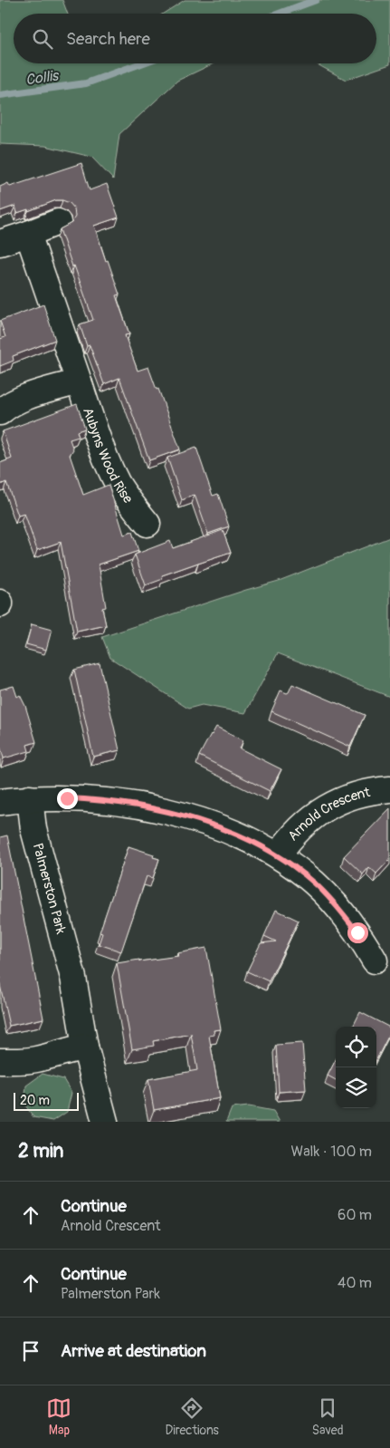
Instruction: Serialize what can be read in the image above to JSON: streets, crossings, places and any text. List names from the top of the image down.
{
  "streets": {
    "street": ["Aubyns Wood Rise", "Arnold Crescent", "Palmerston Park"]
  },
  "crossings": [
    ["Arnold Crescent", "Palmerston Park"]
  ],
  "water": ["Collis"],
  "scale_bar": "20 m",
  "page": {
    "search": "Search here",
    "scale": "20 m",
    "heading": ["2 min", "Walk · 100 m"],
    "list": [
      ["Continue", "Arnold Crescent", "60 m"],
      ["Continue", "Palmerston Park", "40 m"],
      "Arrive at destination"
    ],
    "nav": ["Map", "Directions", "Saved"]
  }
}
